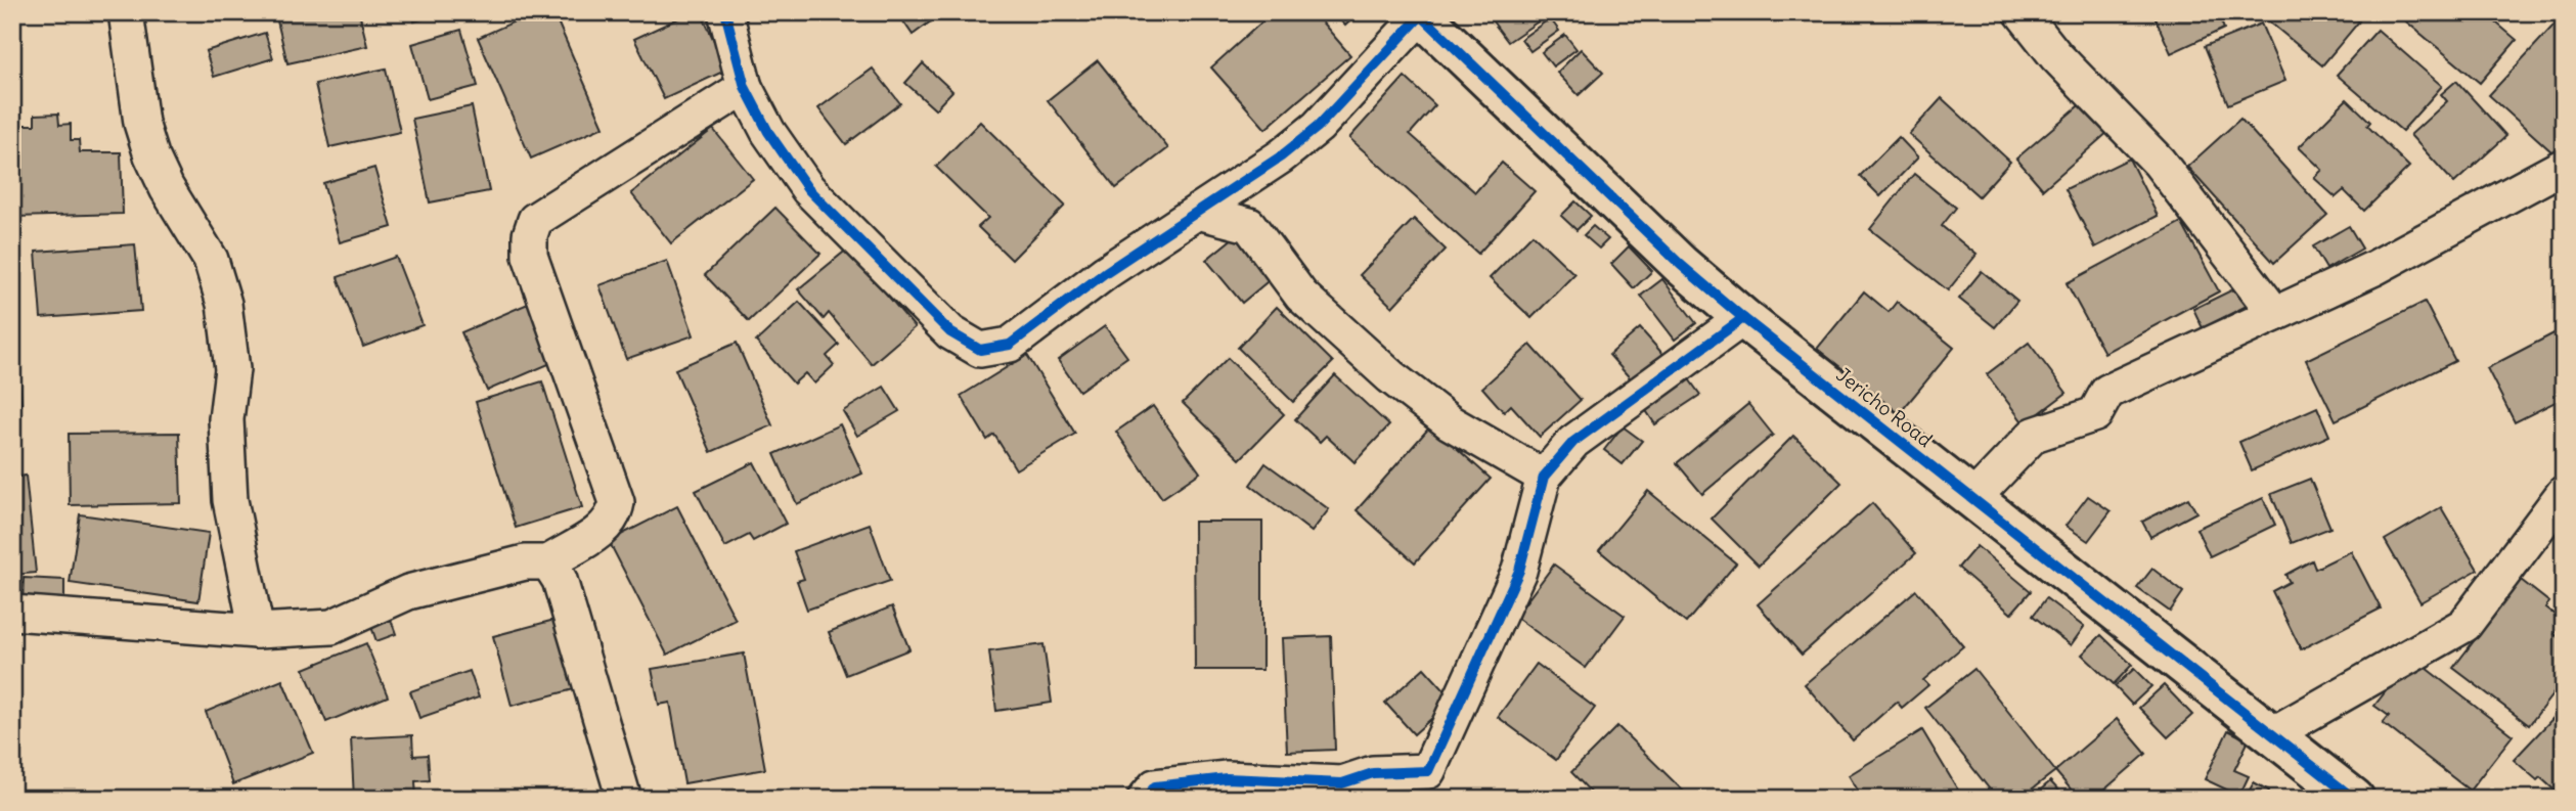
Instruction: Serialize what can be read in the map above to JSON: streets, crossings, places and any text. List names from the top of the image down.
{
  "streets": {
    "street": ["Jericho Road"]
  }
}
